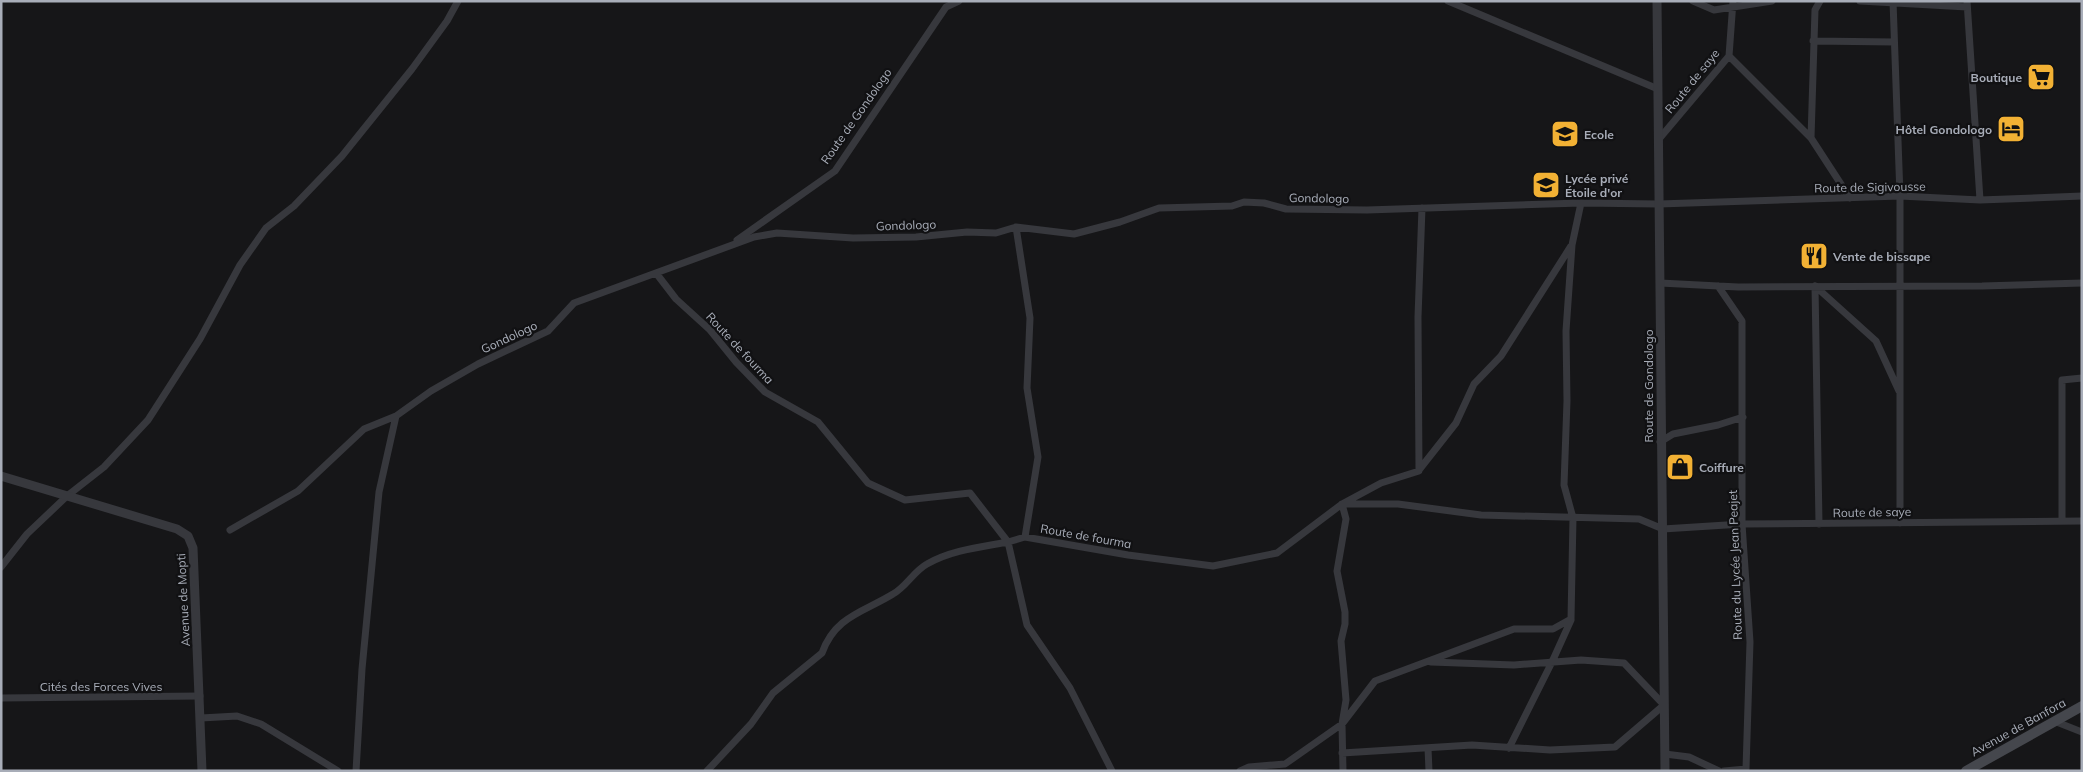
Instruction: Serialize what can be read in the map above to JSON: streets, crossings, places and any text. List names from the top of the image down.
{
  "streets": {
    "main road": ["Avenue de Banfora"],
    "street": [
      "Route de saye",
      "Route de Gondologo",
      "Route de Sigivousse",
      "Gondologo",
      "Route de fourma",
      "Route du Lycée Jean Peajet",
      "Avenue de Mopti",
      "Cités des Forces Vives"
    ]
  },
  "crossings": [
    ["Route de saye", "Route de Gondologo"],
    ["Route de saye", "Route du Lycée Jean Peajet"],
    ["Route de Gondologo", "Route de Sigivousse"],
    ["Route de Gondologo", "Gondologo"],
    ["Route de Sigivousse", "Gondologo"],
    ["Gondologo", "Route de fourma"],
    ["Avenue de Mopti", "Cités des Forces Vives"]
  ],
  "places": {
    "supermarket": ["Boutique"],
    "hotel": ["Hôtel Gondologo"],
    "school or university": ["Ecole", "Lycée privé Étoile d'or"],
    "restaurant": ["Vente de bissape"],
    "shop": ["Coiffure"]
  }
}
